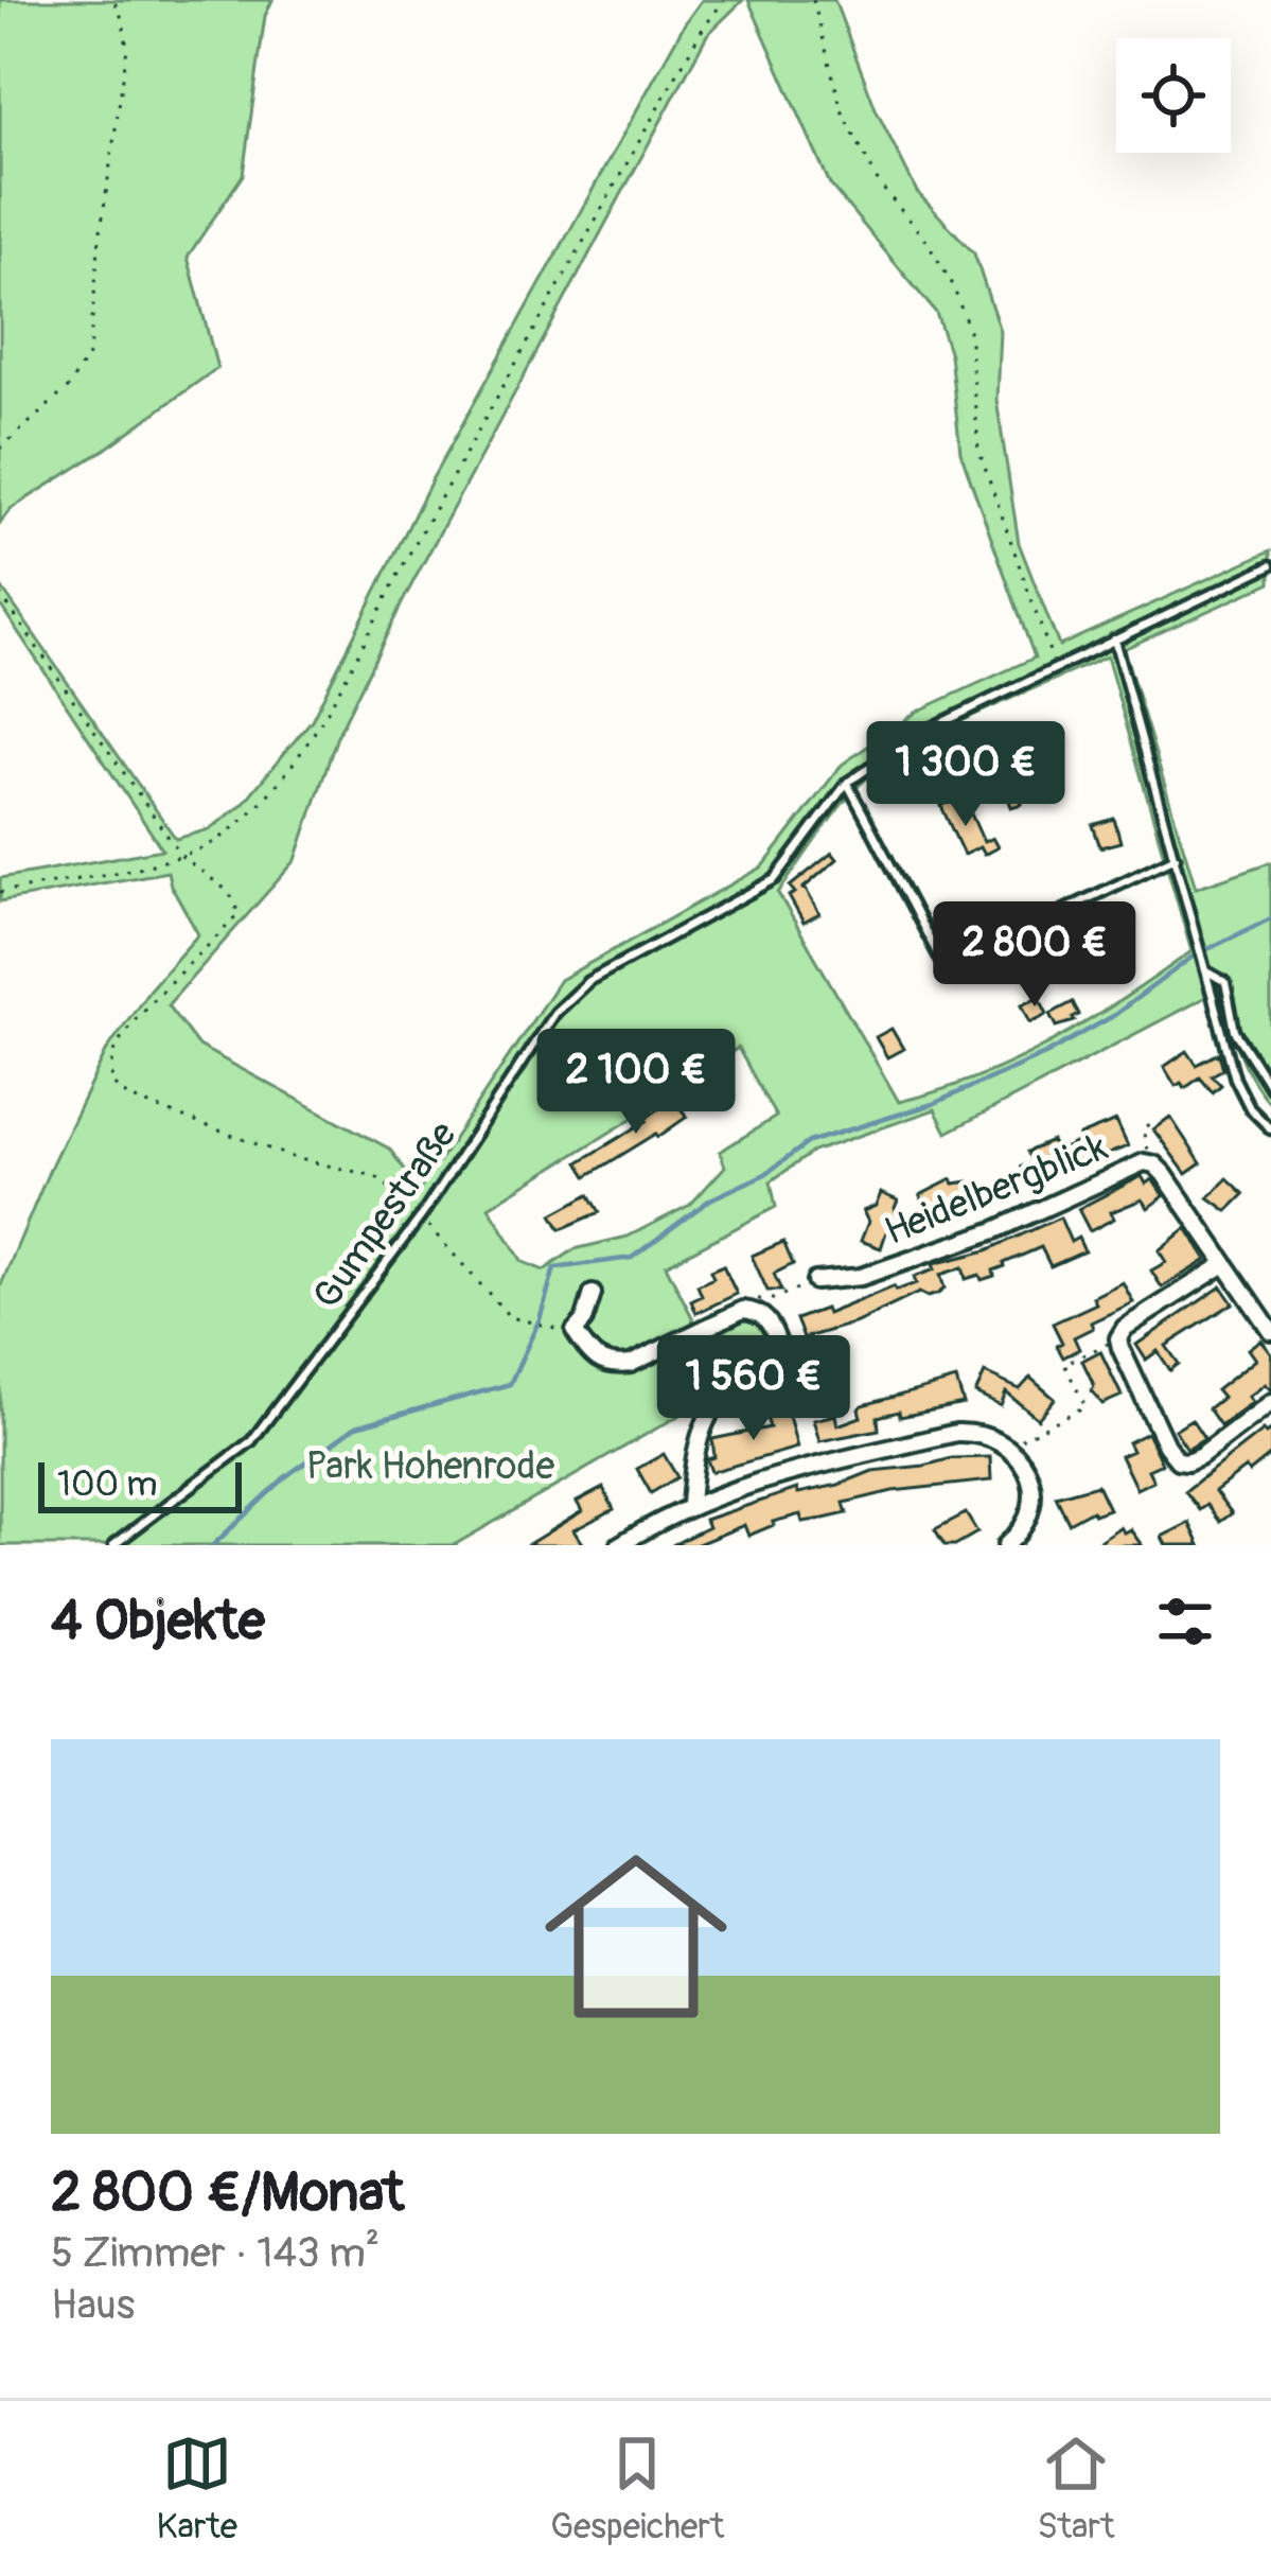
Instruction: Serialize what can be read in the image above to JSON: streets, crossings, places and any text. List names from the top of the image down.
{
  "streets": {
    "street": ["Heidelbergblick"],
    "lane": ["Gumpestraße"]
  },
  "parks": ["Park Hohenrode"],
  "scale_bar": "100 m",
  "page": {
    "price": [
      "1 300 €",
      "2 800 €",
      "2 100 €",
      "1 560 €"
    ],
    "scale": "100 m",
    "heading": "4 Objekte",
    "list": [
      {
        "name": "2 800 €/Monat",
        "note": "5 Zimmer · 143 m² · Haus"
      }
    ],
    "tabs": ["Karte", "Gespeichert", "Start"]
  }
}
